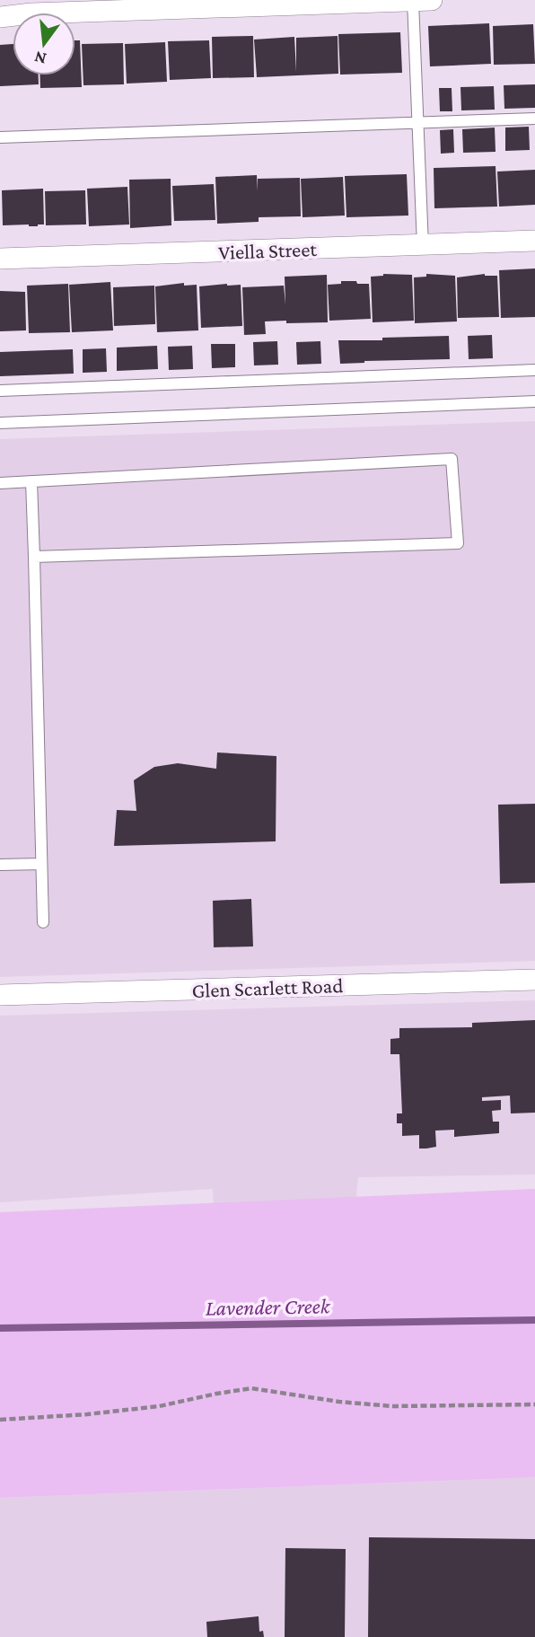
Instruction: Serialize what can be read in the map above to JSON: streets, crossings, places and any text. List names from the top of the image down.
{
  "streets": {
    "street": ["Viella Street", "Glen Scarlett Road"]
  },
  "water": ["Lavender Creek"],
  "north": "bottom"
}
